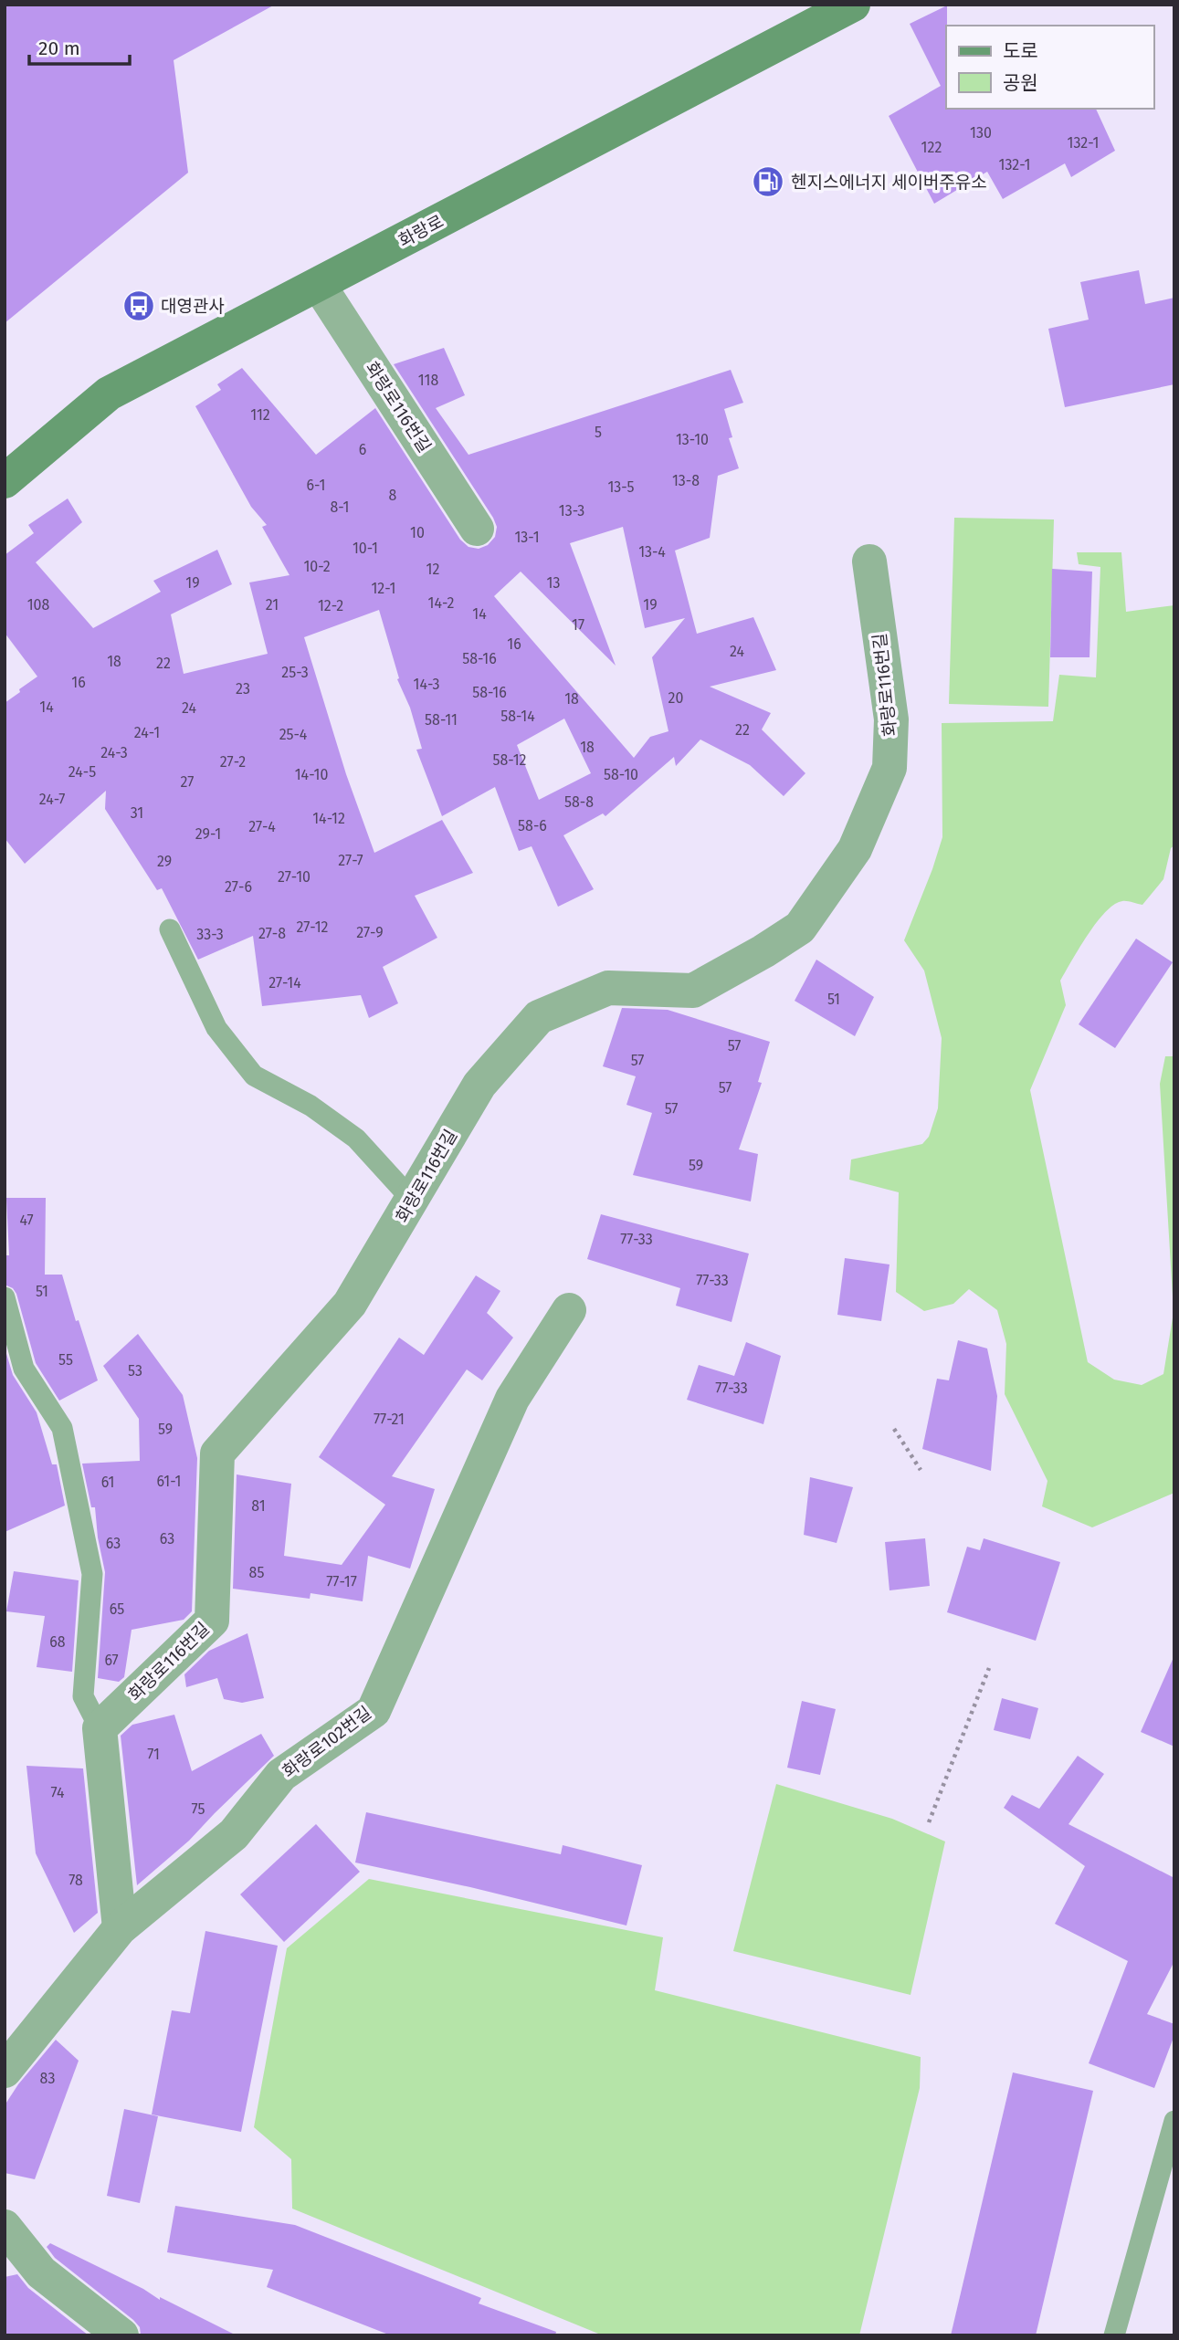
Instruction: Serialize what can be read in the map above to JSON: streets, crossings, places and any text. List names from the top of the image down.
{
  "streets": {
    "main road": ["화랑로"],
    "street": ["화랑로116번길", "화랑로102번길"]
  },
  "crossings": [
    ["화랑로", "화랑로116번길"]
  ],
  "places": {
    "fuel station": ["헨지스에너지 세이버주유소"],
    "bus stop": ["대영관사"]
  },
  "house_numbers": [
    "130",
    "132-1",
    "122",
    "132-1",
    "118",
    "112",
    "5",
    "13-10",
    "6",
    "13-8",
    "6-1",
    "13-5",
    "8",
    "8-1",
    "13-3",
    "10",
    "13-1",
    "10-1",
    "13-4",
    "10-2",
    "12",
    "19",
    "13",
    "12-1",
    "14-2",
    "108",
    "21",
    "19",
    "12-2",
    "14",
    "17",
    "16",
    "24",
    "58-16",
    "18",
    "22",
    "25-3",
    "16",
    "14-3",
    "23",
    "58-16",
    "20",
    "18",
    "14",
    "24",
    "58-14",
    "58-11",
    "22",
    "24-1",
    "25-4",
    "18",
    "24-3",
    "58-12",
    "27-2",
    "24-5",
    "14-10",
    "58-10",
    "27",
    "24-7",
    "58-8",
    "31",
    "14-12",
    "58-6",
    "27-4",
    "29-1",
    "27-7",
    "29",
    "27-10",
    "27-6",
    "27-12",
    "27-9",
    "27-8",
    "33-3",
    "27-14",
    "51",
    "57",
    "57",
    "57",
    "57",
    "59",
    "47",
    "77-33",
    "77-33",
    "51",
    "55",
    "53",
    "77-33",
    "77-21",
    "59",
    "61-1",
    "61",
    "81",
    "63",
    "63",
    "85",
    "77-17",
    "65",
    "68",
    "67",
    "71",
    "74",
    "75",
    "78",
    "83"
  ],
  "legend": ["도로", "공원"],
  "scale_bar": "20 m"
}
